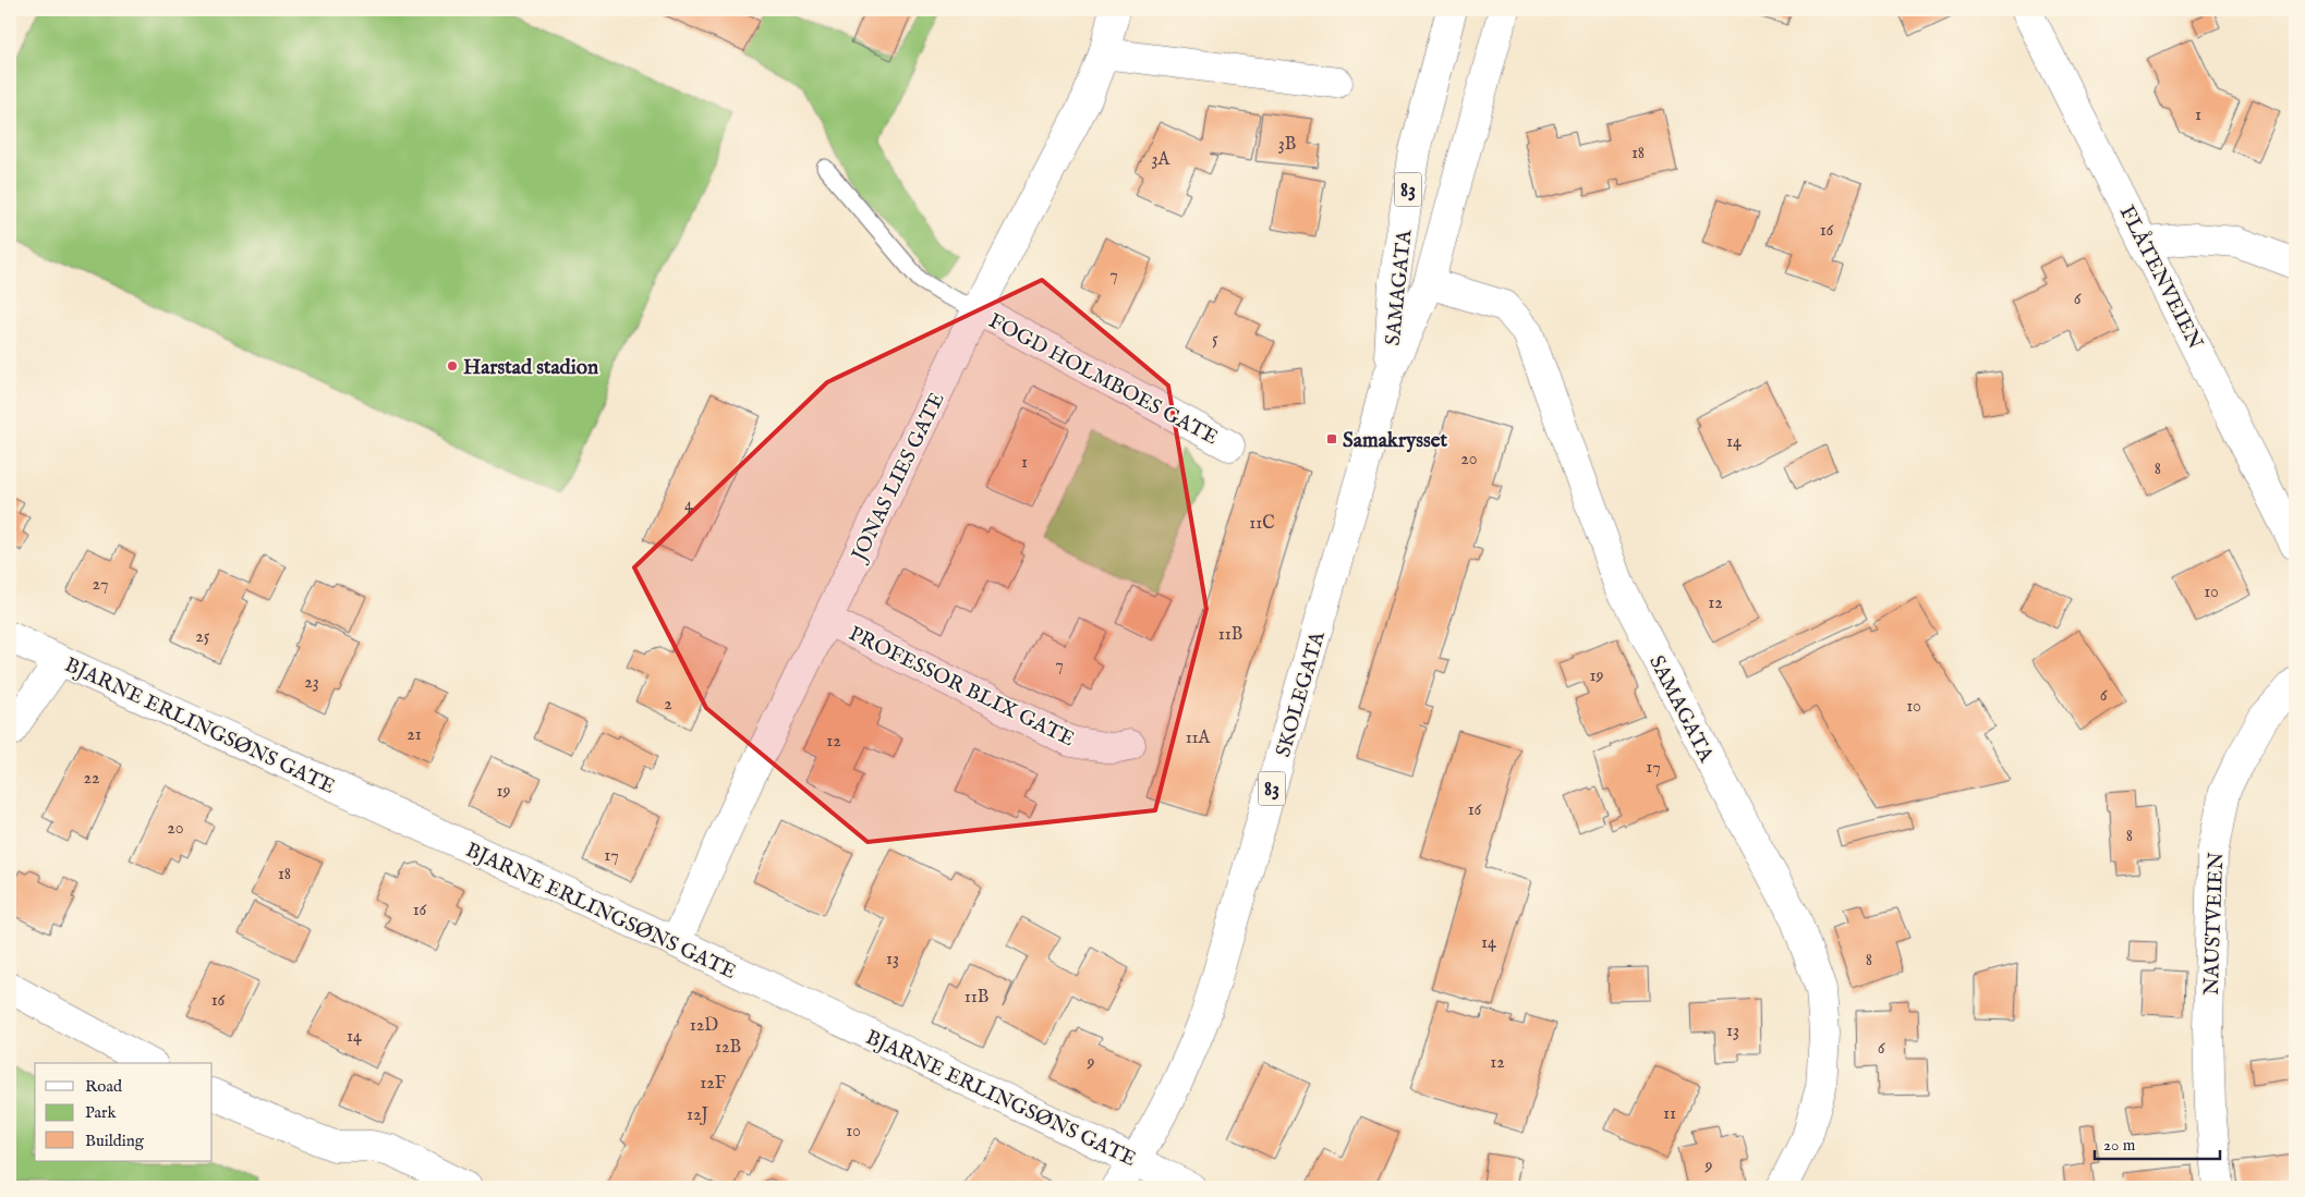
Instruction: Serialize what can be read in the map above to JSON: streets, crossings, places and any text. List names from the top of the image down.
{
  "streets": {
    "main road": [
      "83",
      "FLÅTENVEIEN",
      "SAMAGATA",
      "FOGD HOLMBOES GATE",
      "JONAS LIES GATE",
      "PROFESSOR BLIX GATE",
      "SKOLEGATA",
      "BJARNE ERLINGSØNS GATE",
      "NAUSTVEIEN"
    ]
  },
  "crossings": [
    ["SAMAGATA", "SKOLEGATA"],
    ["FOGD HOLMBOES GATE", "JONAS LIES GATE"],
    ["JONAS LIES GATE", "PROFESSOR BLIX GATE"],
    ["JONAS LIES GATE", "BJARNE ERLINGSØNS GATE"],
    ["SKOLEGATA", "BJARNE ERLINGSØNS GATE"]
  ],
  "places": {
    "other": ["Harstad stadion"],
    "transit": ["Samakrysset"]
  },
  "house_numbers": [
    "1",
    "3B",
    "18",
    "3A",
    "16",
    "7",
    "6",
    "5",
    "14",
    "20",
    "1",
    "8",
    "4",
    "11C",
    "27",
    "10",
    "12",
    "11B",
    "25",
    "7",
    "19",
    "23",
    "6",
    "2",
    "10",
    "21",
    "11A",
    "12",
    "17",
    "22",
    "19",
    "16",
    "20",
    "8",
    "17",
    "18",
    "16",
    "14",
    "13",
    "8",
    "11B",
    "16",
    "12D",
    "13",
    "14",
    "12B",
    "6",
    "9",
    "12",
    "12F",
    "11",
    "12J",
    "10",
    "9"
  ],
  "legend": ["Road", "Park", "Building"],
  "scale_bar": "20 m"
}
